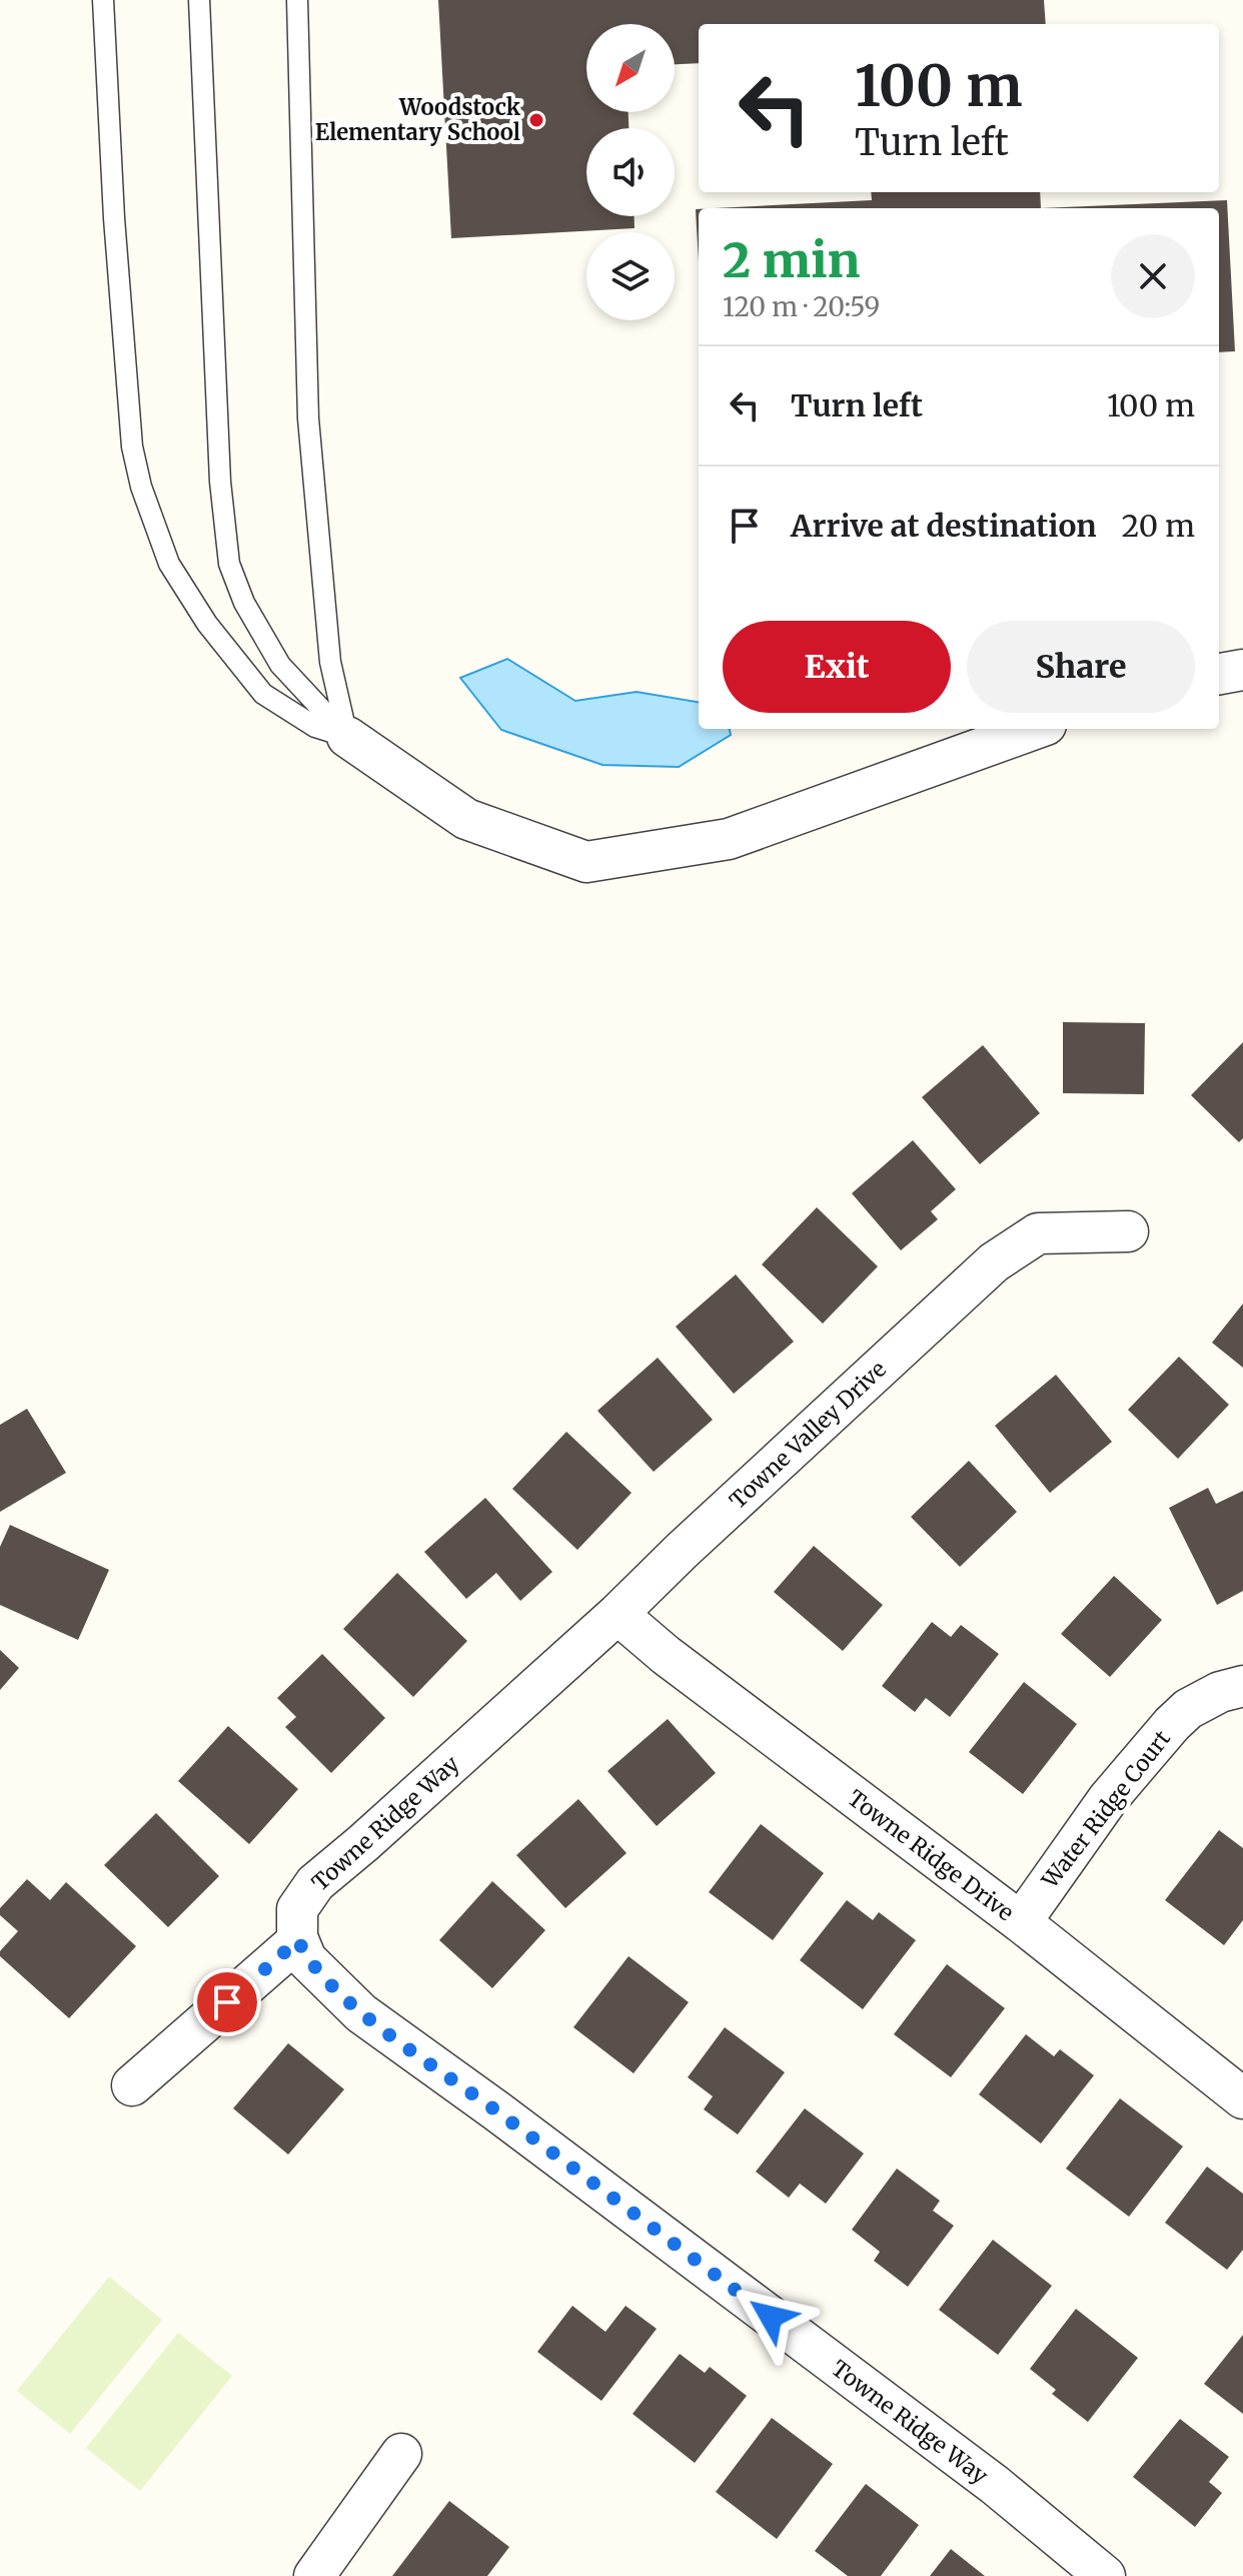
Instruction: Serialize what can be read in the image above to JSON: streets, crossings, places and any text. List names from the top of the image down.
{
  "streets": {
    "street": [
      "Towne Valley Drive",
      "Water Ridge Court",
      "Towne Ridge Way",
      "Towne Ridge Drive"
    ]
  },
  "crossings": [
    ["Towne Valley Drive", "Towne Ridge Way"],
    ["Towne Valley Drive", "Towne Ridge Drive"],
    ["Water Ridge Court", "Towne Ridge Drive"]
  ],
  "places": ["Woodstock Elementary School"],
  "north": "bottom left",
  "page": {
    "turn": ["100 m", "Turn left"],
    "heading": ["2 min", "120 m · 20:59"],
    "list": [
      {
        "name": "Turn left",
        "value": "100 m"
      },
      {
        "name": "Arrive at destination",
        "value": "20 m"
      }
    ],
    "buttons": ["Exit", "Share"]
  }
}
